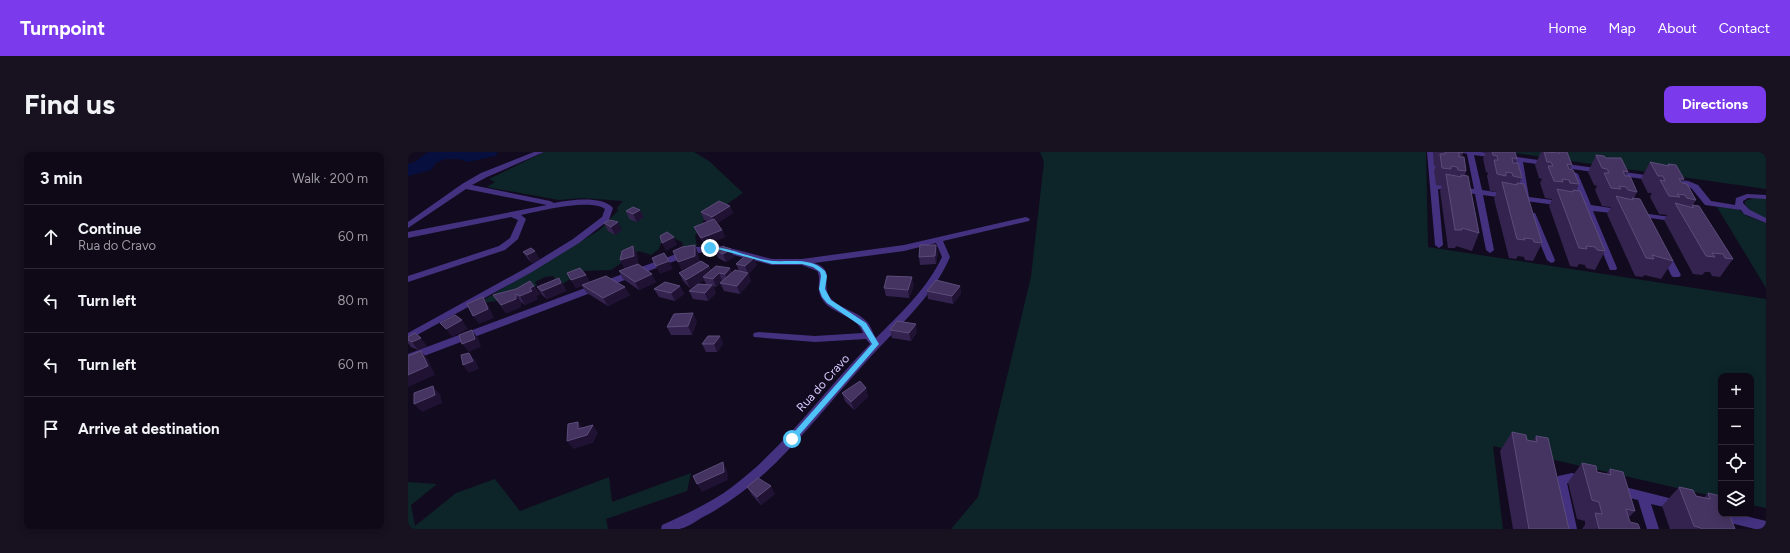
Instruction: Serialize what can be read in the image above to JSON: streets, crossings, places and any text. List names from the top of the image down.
{
  "streets": {
    "street": ["Rua do Cravo"]
  },
  "page": {
    "header": "Turnpoint",
    "nav": [
      "Home",
      "Map",
      "About",
      "Contact"
    ],
    "buttons": "Directions",
    "title": "Find us",
    "heading": ["3 min", "Walk · 200 m"],
    "list": [
      ["Continue", "Rua do Cravo", "60 m"],
      ["Turn left", "80 m"],
      ["Turn left", "60 m"],
      "Arrive at destination"
    ],
    "map_buttons": ["+", "−"]
  }
}
